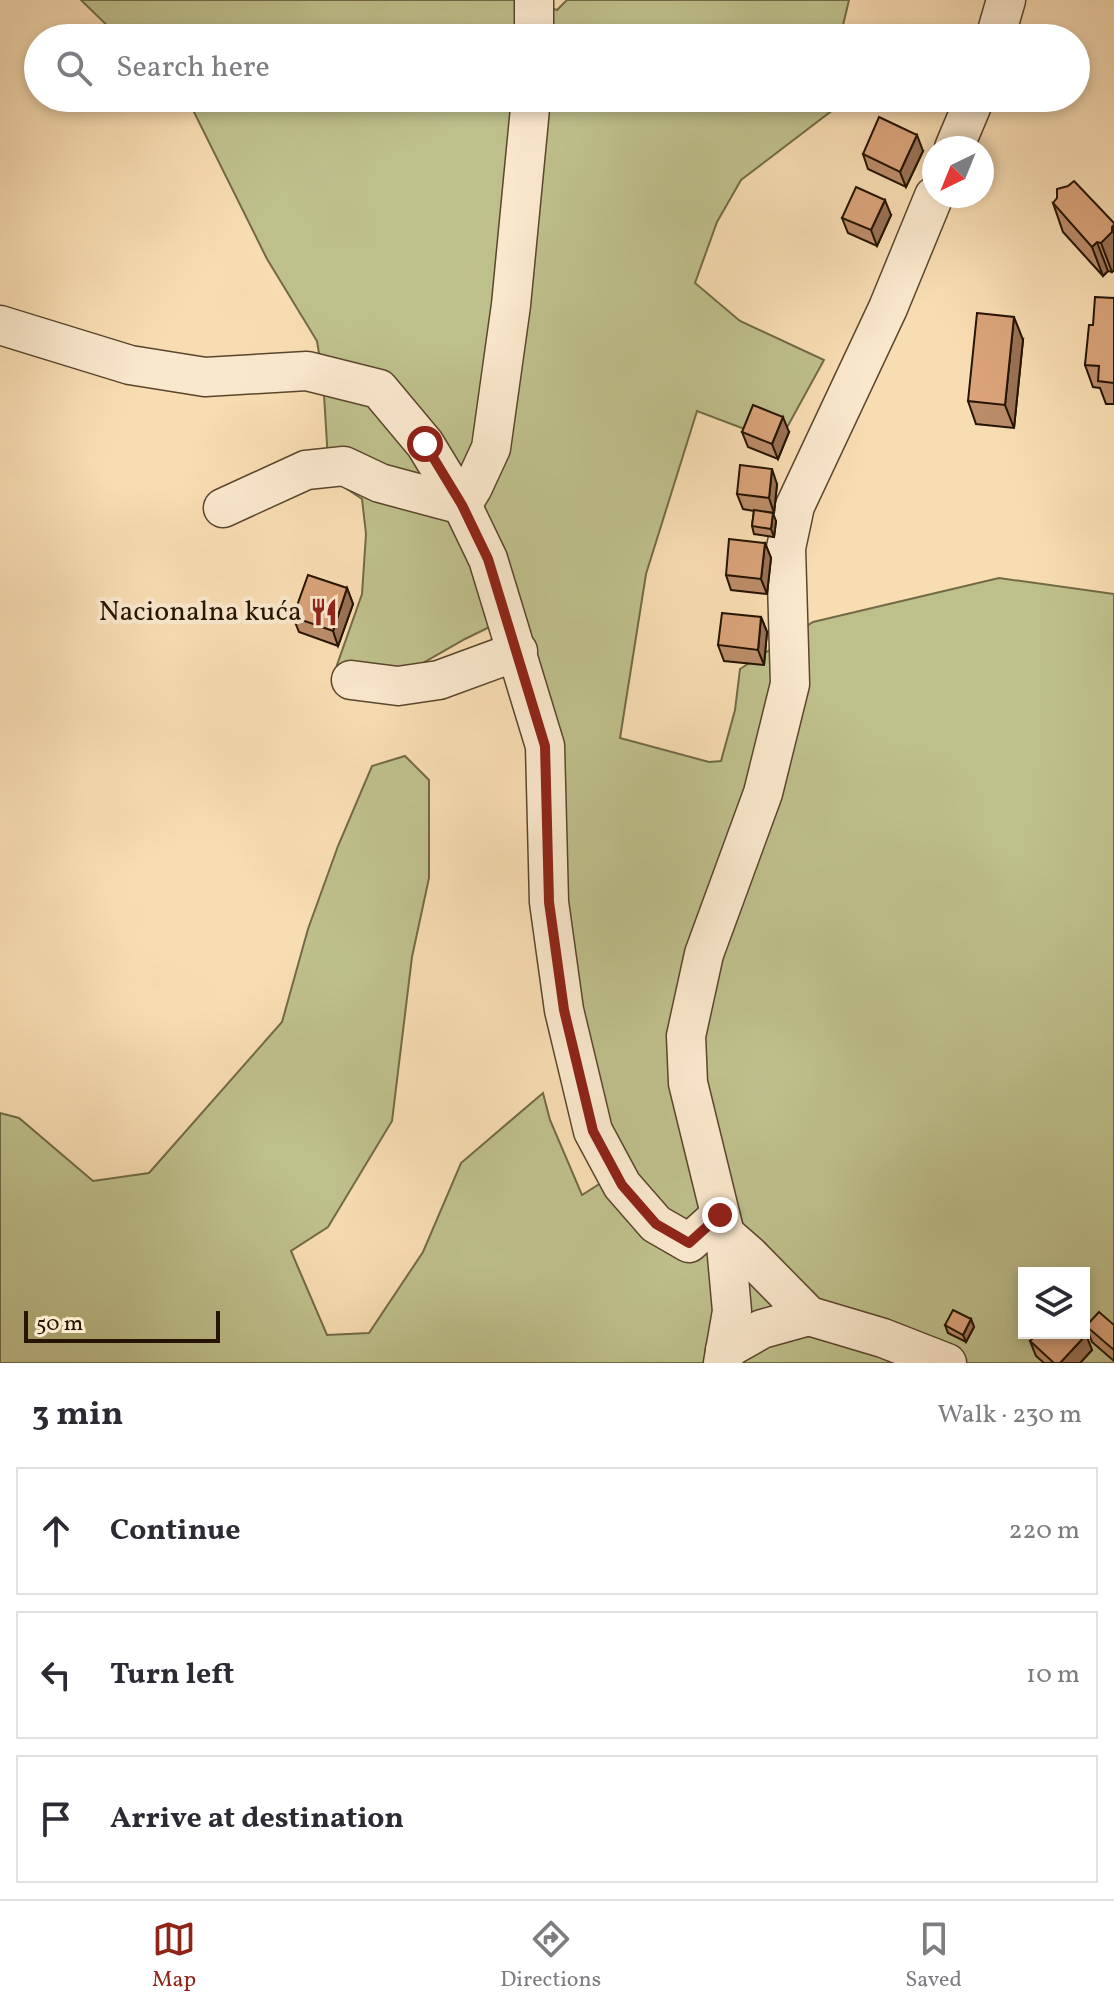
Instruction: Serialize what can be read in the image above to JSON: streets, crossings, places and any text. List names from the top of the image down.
{
  "places": {
    "restaurant": ["Nacionalna kuća"]
  },
  "scale_bar": "50 m",
  "north": "bottom left",
  "page": {
    "search": "Search here",
    "scale": "50 m",
    "heading": ["3 min", "Walk · 230 m"],
    "list": [
      ["Continue", "220 m"],
      ["Turn left", "10 m"],
      "Arrive at destination"
    ],
    "nav": ["Map", "Directions", "Saved"]
  }
}
